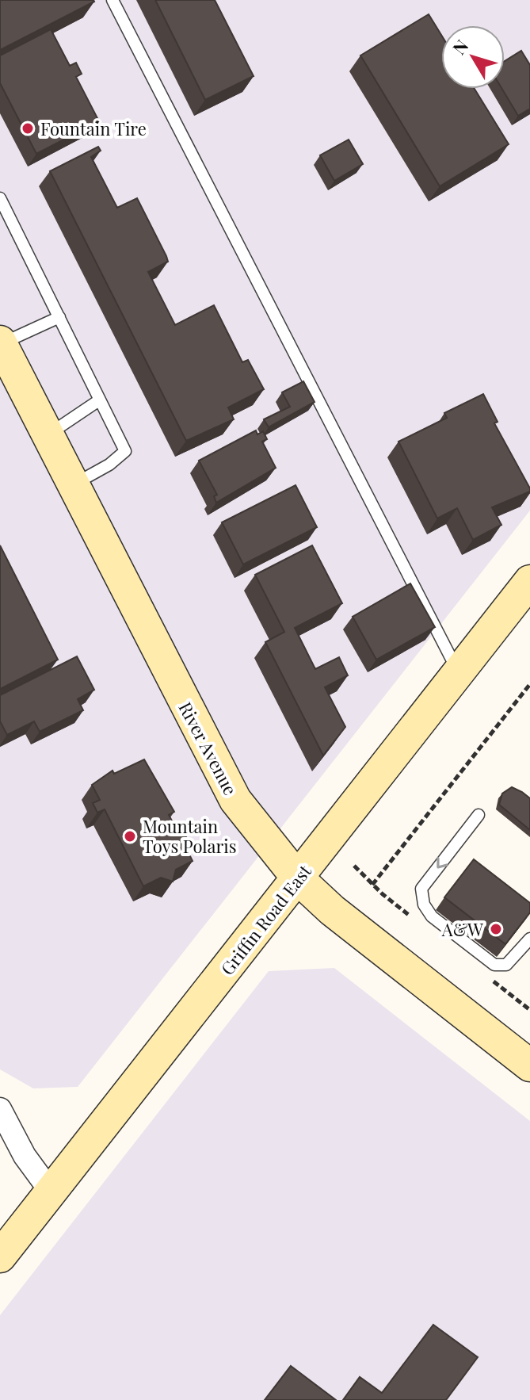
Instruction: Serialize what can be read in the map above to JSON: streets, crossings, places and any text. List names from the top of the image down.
{
  "streets": {
    "street": ["River Avenue", "Griffin Road East"]
  },
  "crossings": [
    ["River Avenue", "Griffin Road East"]
  ],
  "places": ["Fountain Tire", "Mountain Toys Polaris", "A&W"],
  "north": "top left"
}
